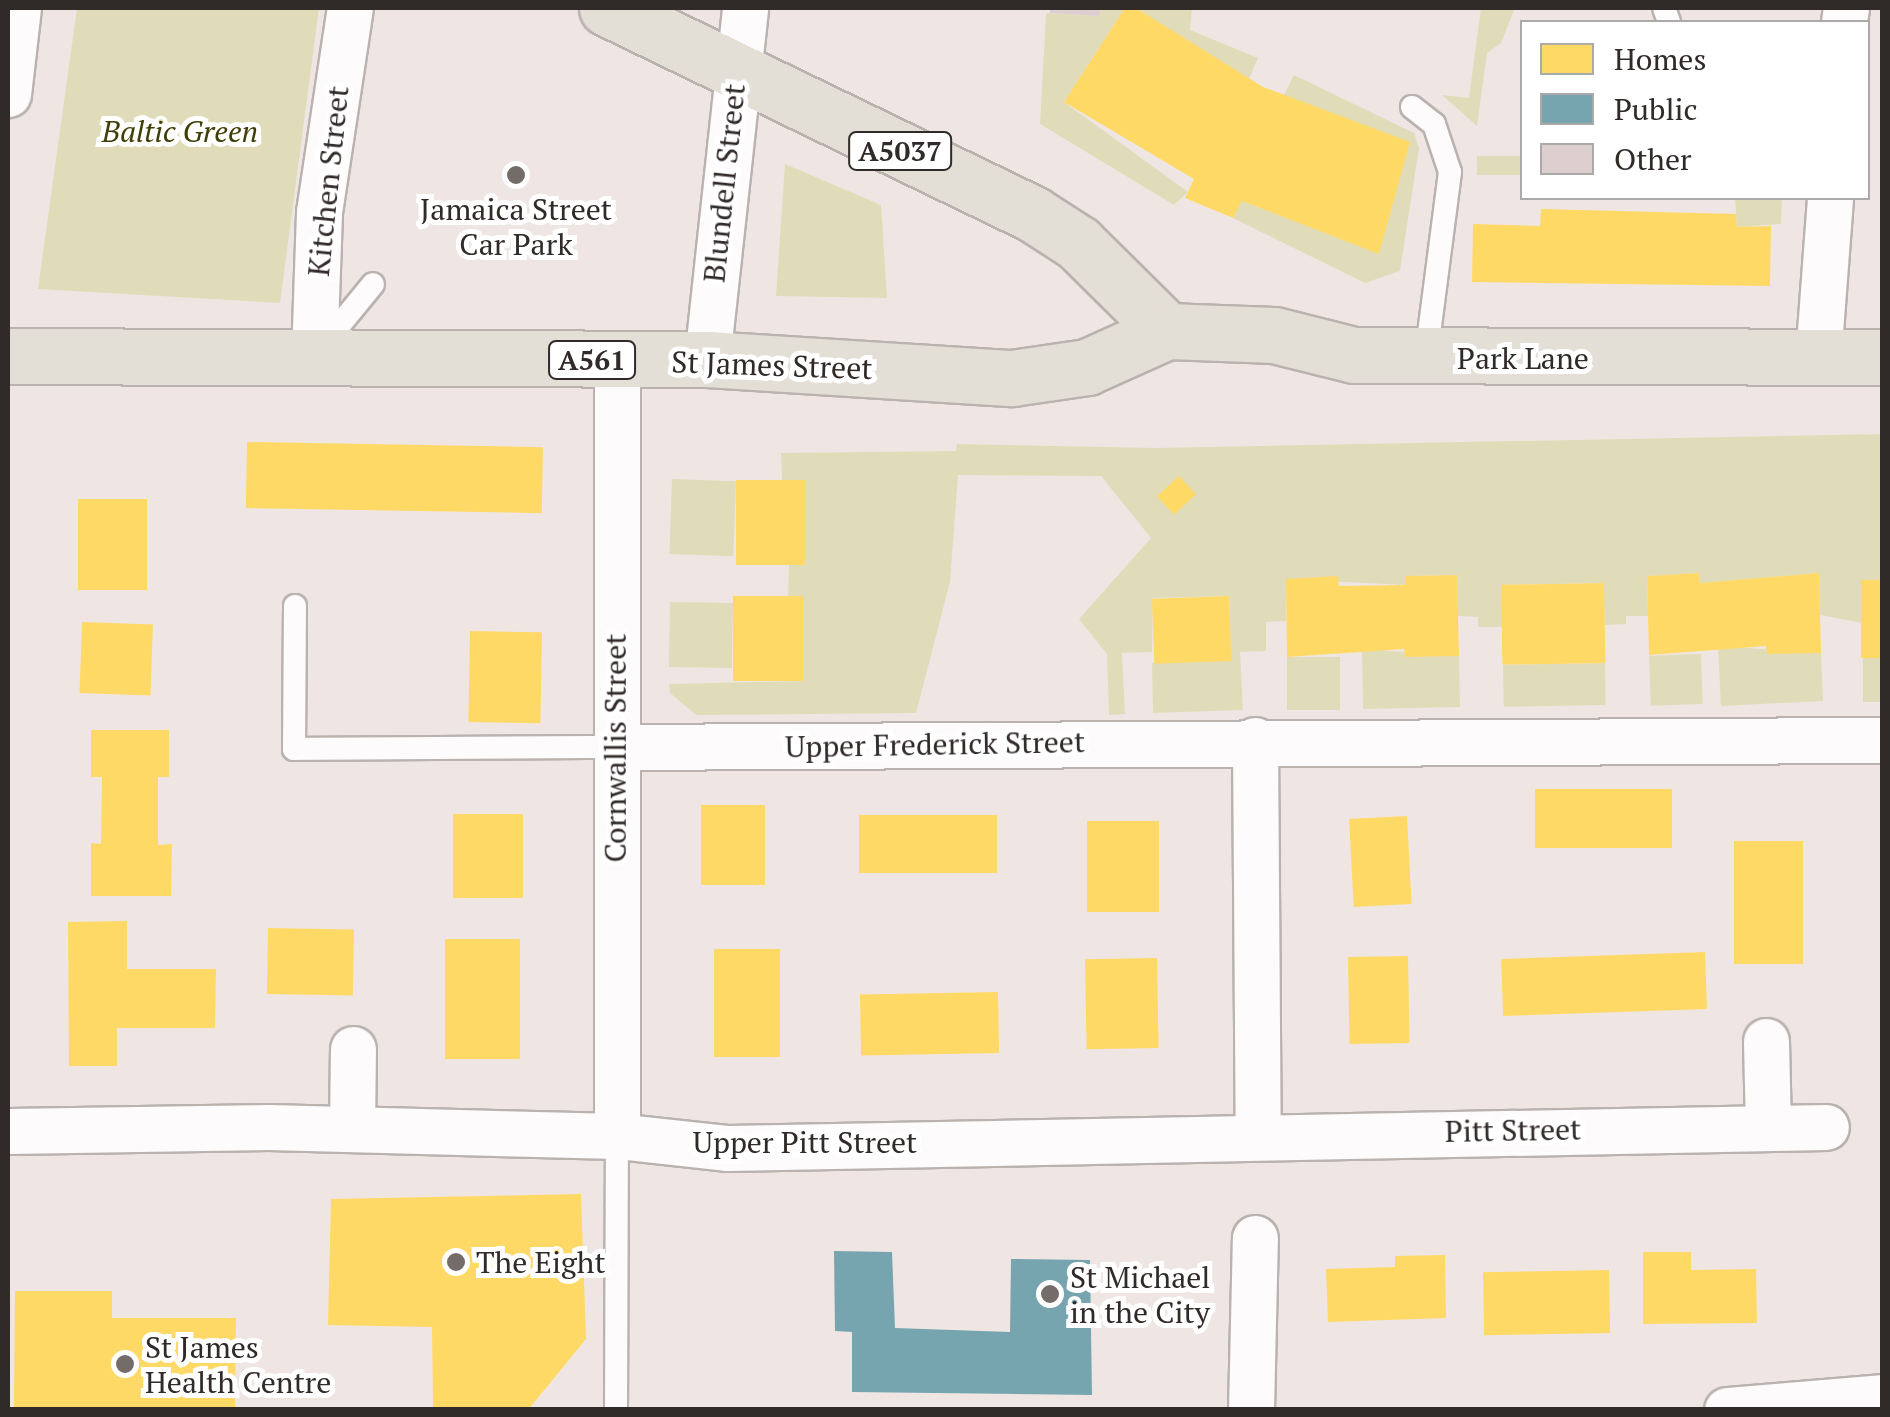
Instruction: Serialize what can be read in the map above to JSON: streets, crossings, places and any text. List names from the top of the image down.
{
  "streets": {
    "main road": [
      "A5037",
      "Park Lane",
      "A561",
      "St James Street"
    ],
    "street": [
      "Kitchen Street",
      "Blundell Street",
      "Upper Frederick Street",
      "Cornwallis Street",
      "Pitt Street",
      "Upper Pitt Street"
    ]
  },
  "crossings": [
    ["A5037", "Blundell Street"],
    ["A5037", "Park Lane"],
    ["A5037", "St James Street"],
    ["Kitchen Street", "St James Street"],
    ["Blundell Street", "St James Street"],
    ["Park Lane", "St James Street"],
    ["St James Street", "Cornwallis Street"],
    ["Upper Frederick Street", "Cornwallis Street"],
    ["Cornwallis Street", "Upper Pitt Street"],
    ["Pitt Street", "Upper Pitt Street"]
  ],
  "parks": ["Baltic Green"],
  "places": [
    "Jamaica Street Car Park",
    "The Eight",
    "St Michael in the City",
    "St James Health Centre"
  ],
  "legend": ["Homes", "Public", "Other"]
}
